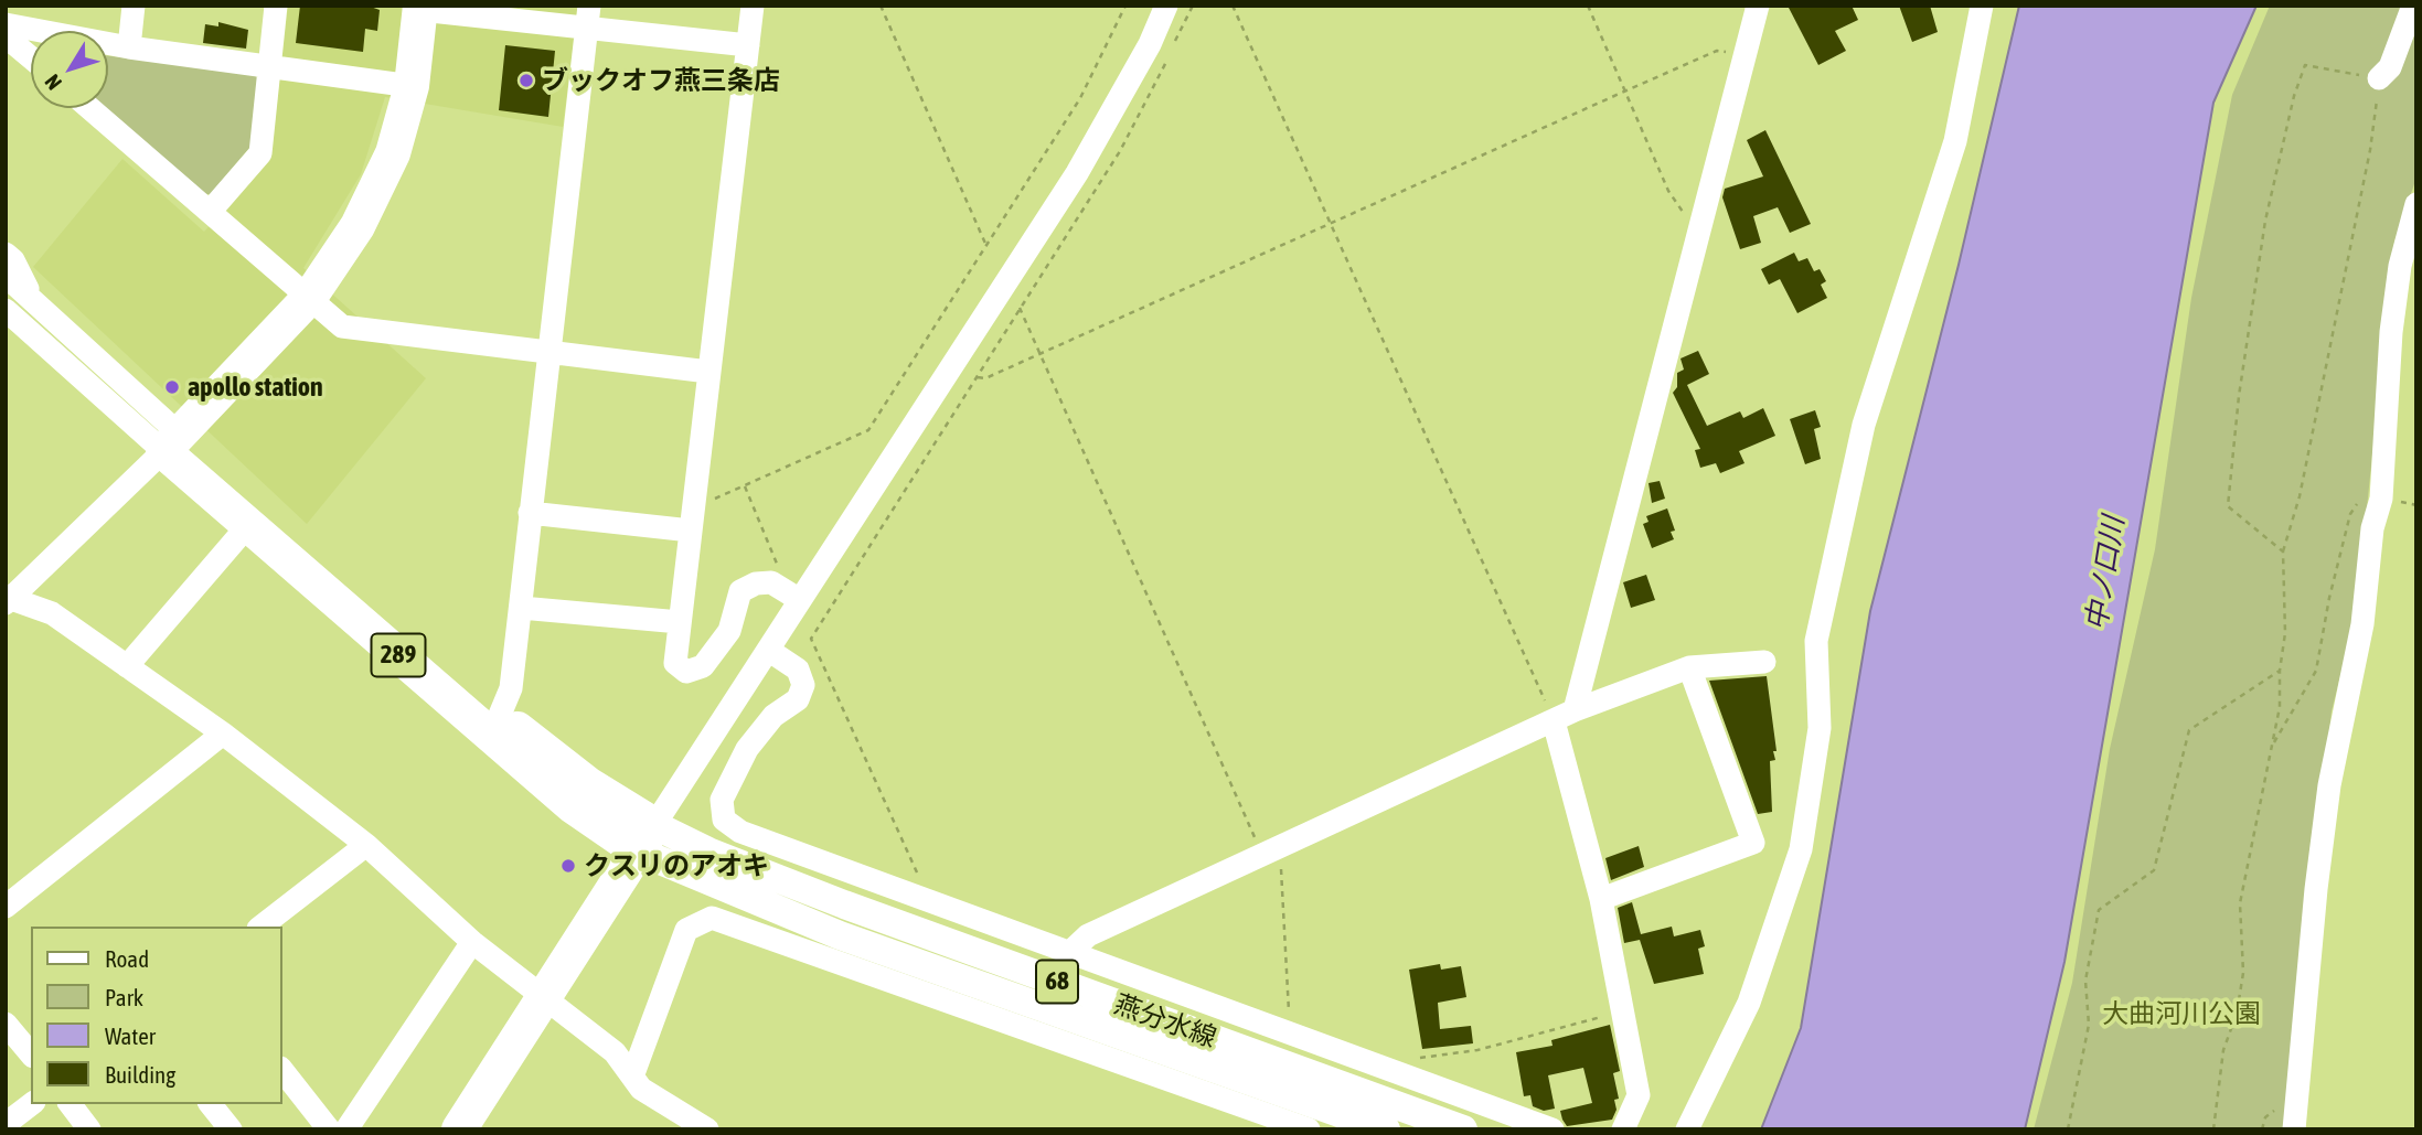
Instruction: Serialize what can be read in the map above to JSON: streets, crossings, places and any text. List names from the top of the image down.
{
  "streets": {
    "highway": ["289"],
    "main road": ["68", "燕分水線"]
  },
  "crossings": [
    ["289", "燕分水線"]
  ],
  "water": ["中ノ口川"],
  "parks": ["大曲河川公園"],
  "places": ["ブックオフ燕三条店", "apollo station", "クスリのアオキ"],
  "legend": [
    "Road",
    "Park",
    "Water",
    "Building"
  ],
  "north": "bottom left"
}
